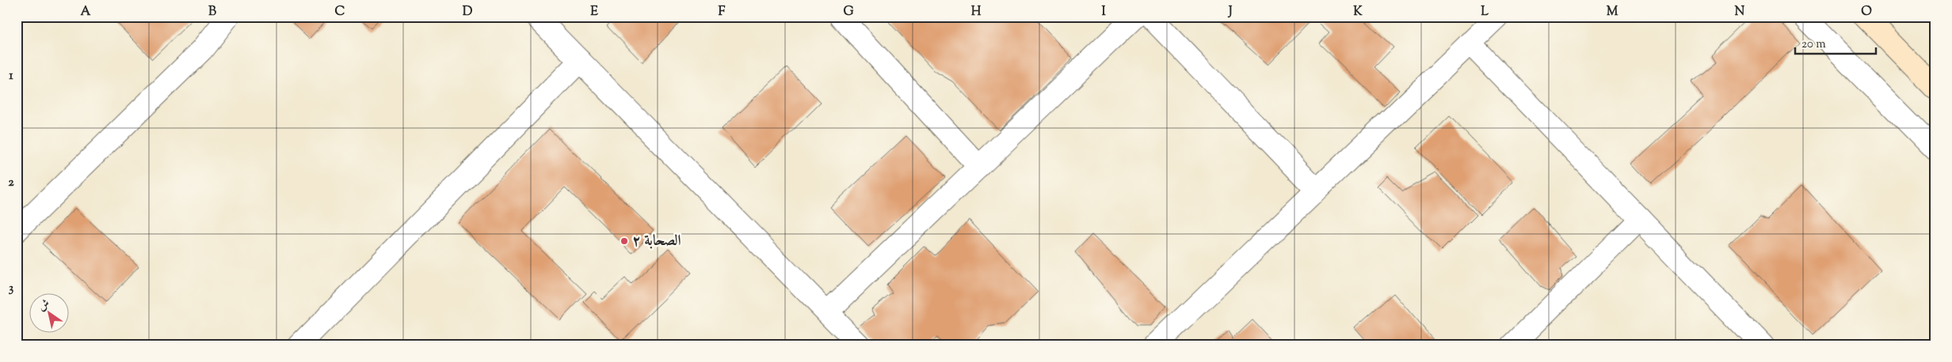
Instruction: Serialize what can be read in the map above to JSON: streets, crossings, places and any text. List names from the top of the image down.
{
  "places": ["الصحابة ٢"],
  "scale_bar": "20 m",
  "north": "top left",
  "grid": {
    "columns": [
      "A",
      "B",
      "C",
      "D",
      "E",
      "F",
      "G",
      "H",
      "I",
      "J",
      "K",
      "L",
      "M",
      "N",
      "O"
    ],
    "rows": ["1", "2", "3"]
  }
}
